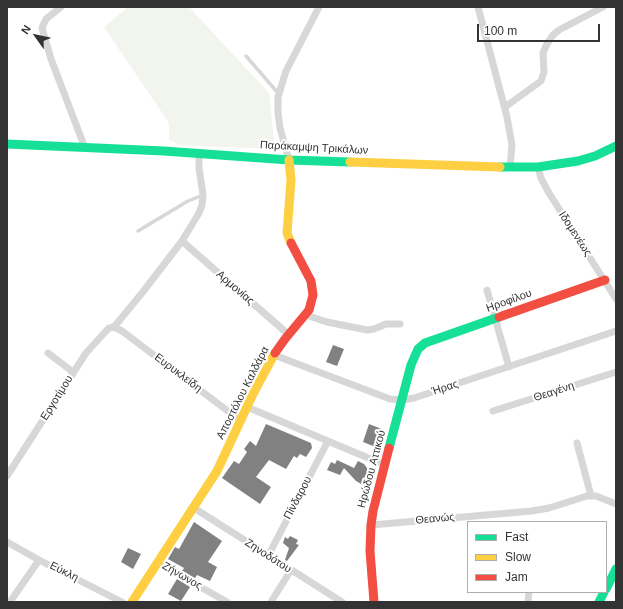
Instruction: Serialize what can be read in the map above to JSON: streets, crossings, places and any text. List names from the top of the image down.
{
  "streets": {
    "street": [
      "Παράκαμψη Τρικάλων",
      "Ιδομενέως",
      "Αρμονίας",
      "Ηροφίλου",
      "Ευρυκλείδη",
      "Ήρας",
      "Θεαγένη",
      "Αποστόλου Καλδάρα",
      "Εργοτίμου",
      "Ηρώδου Αττικού",
      "Πίνδαρου",
      "Θεανώς",
      "Ζηνοδότου",
      "Εύκλη",
      "Ζήνωνος"
    ]
  },
  "crossings": [
    ["Παράκαμψη Τρικάλων", "Ιδομενέως"],
    ["Παράκαμψη Τρικάλων", "Αποστόλου Καλδάρα"],
    ["Παράκαμψη Τρικάλων", "Εργοτίμου"],
    ["Ιδομενέως", "Ηροφίλου"],
    ["Αρμονίας", "Αποστόλου Καλδάρα"],
    ["Αρμονίας", "Εργοτίμου"],
    ["Ηροφίλου", "Ηρώδου Αττικού"],
    ["Ευρυκλείδη", "Αποστόλου Καλδάρα"],
    ["Ευρυκλείδη", "Εργοτίμου"],
    ["Ήρας", "Αποστόλου Καλδάρα"],
    ["Ήρας", "Ηρώδου Αττικού"],
    ["Αποστόλου Καλδάρα", "Ζηνοδότου"],
    ["Αποστόλου Καλδάρα", "Ζήνωνος"],
    ["Ηρώδου Αττικού", "Θεανώς"],
    ["Πίνδαρου", "Ζηνοδότου"]
  ],
  "legend": ["Fast", "Slow", "Jam"],
  "scale_bar": "100 m",
  "north": "top left"
}
